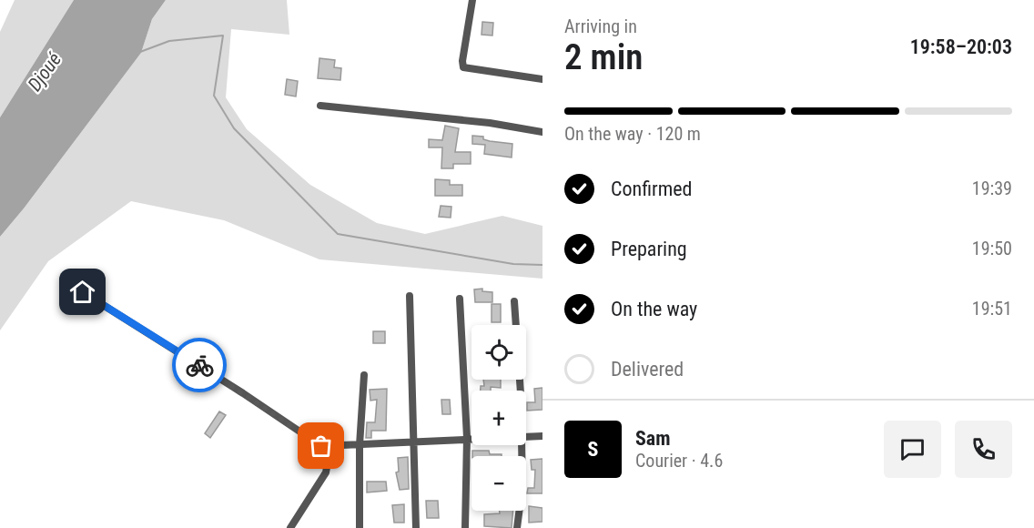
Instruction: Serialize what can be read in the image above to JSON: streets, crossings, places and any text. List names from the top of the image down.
{
  "water": ["Djoué"],
  "page": {
    "heading": ["2 min", "Arriving in", "19:58–20:03"],
    "panel": ["Sam", "Courier · 4.6"],
    "bar": "On the way · 120 m",
    "list": [
      ["Confirmed", "19:39"],
      ["Preparing", "19:50"],
      ["On the way", "19:51"],
      "Delivered"
    ],
    "map_buttons": ["+", "−"],
    "round": "S"
  }
}
